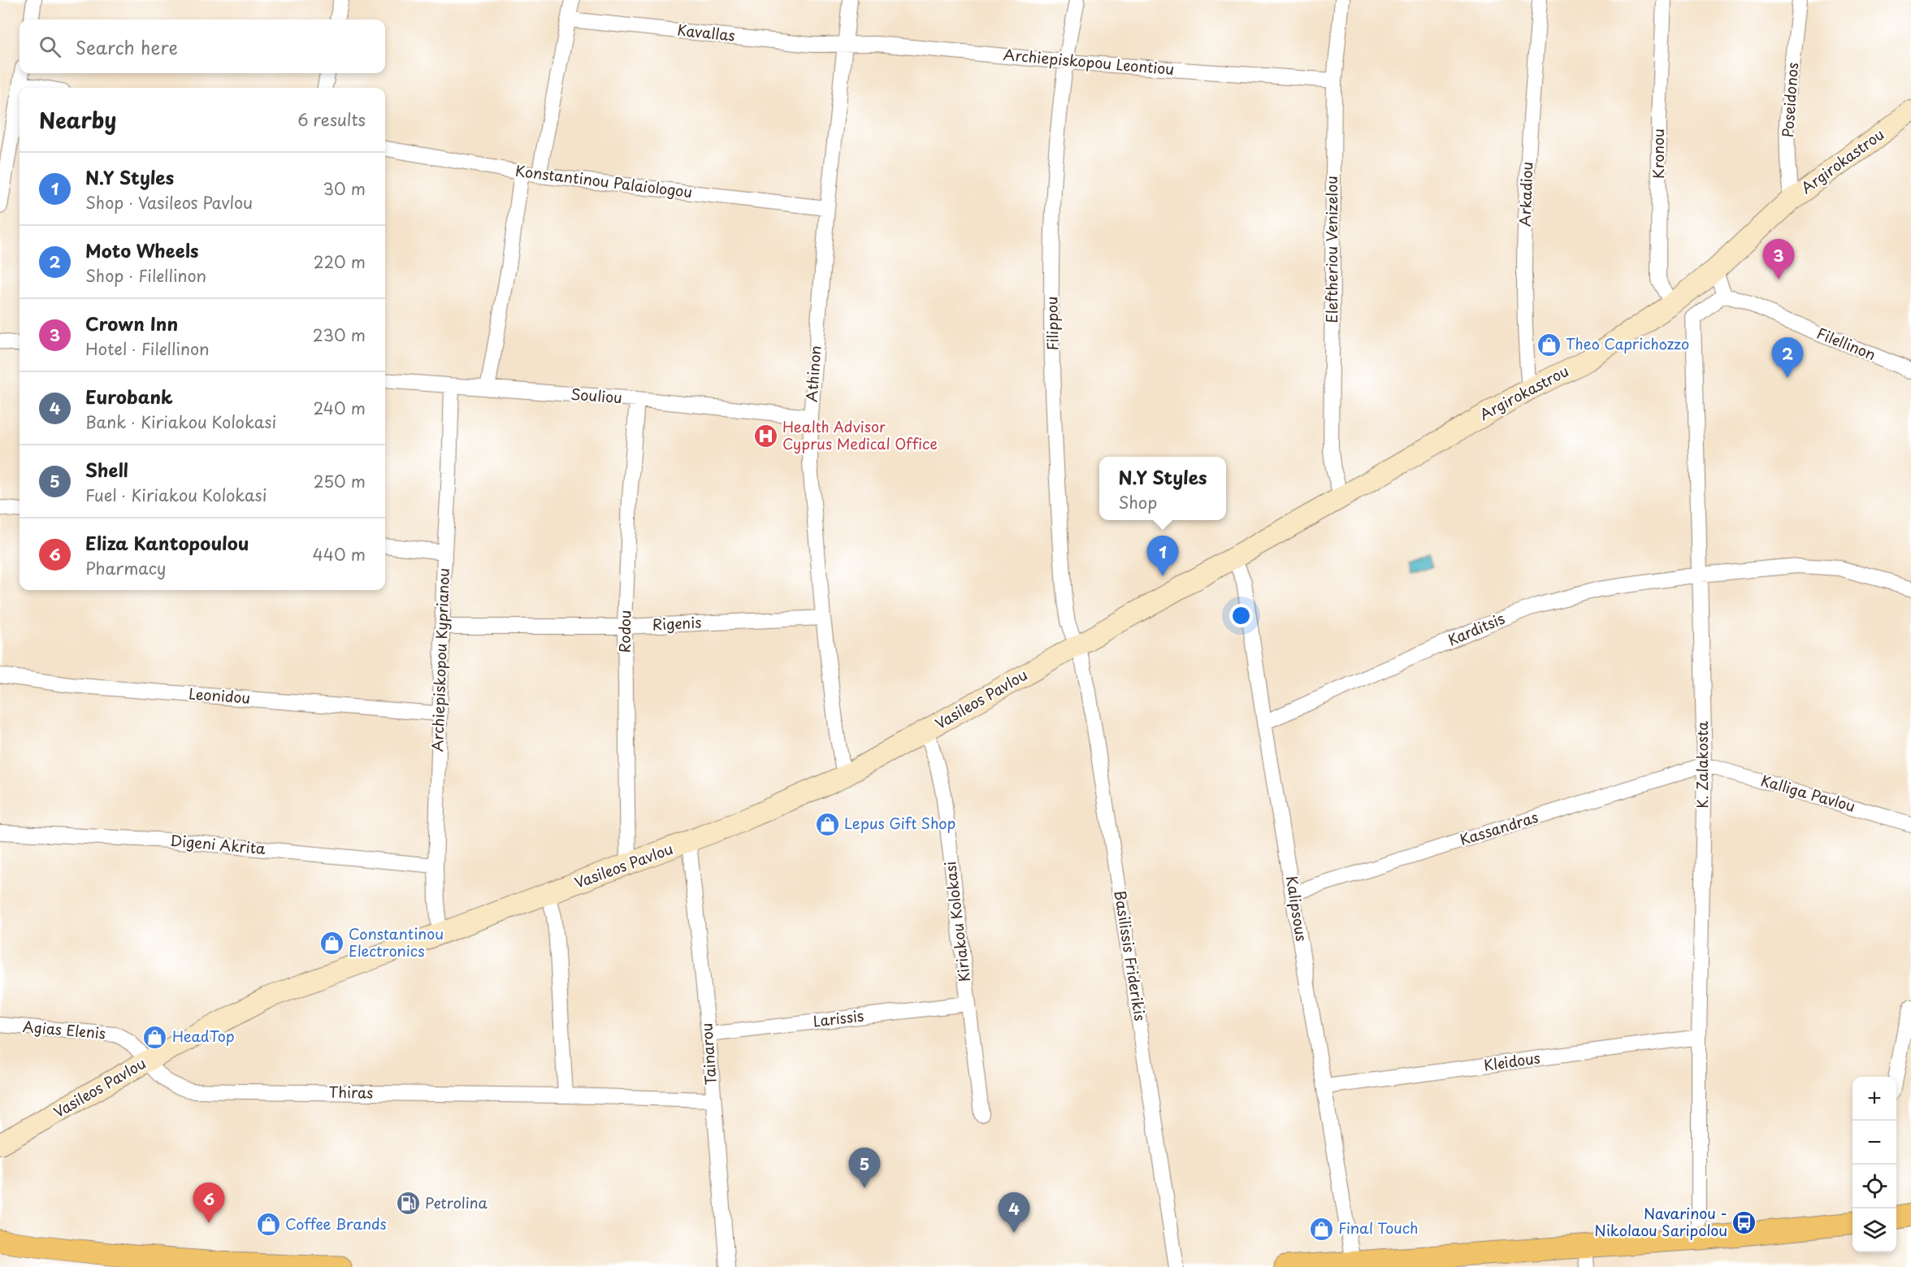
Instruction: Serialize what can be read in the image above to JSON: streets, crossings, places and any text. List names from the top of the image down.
{
  "streets": {
    "street": [
      "Kavallas",
      "Archiepiskopou Leontiou",
      "Poseidonos",
      "Kronou",
      "Argirokastrou",
      "Konstantinou Palaiologou",
      "Arkadiou",
      "Eleftheriou Venizelou",
      "Filippou",
      "Filellinon",
      "Athinon",
      "Souliou",
      "Rigenis",
      "Karditsis",
      "Rodou",
      "Archiepiskopou Kyprianou",
      "Leonidou",
      "Vasileos Pavlou",
      "K. Zalakosta",
      "Kalliga Pavlou",
      "Kassandras",
      "Digeni Akrita",
      "Kalipsous",
      "Kiriakou Kolokasi",
      "Basilissis Friderikis",
      "Larissis",
      "Agias Elenis",
      "Tainarou",
      "Kleidous",
      "Thiras"
    ]
  },
  "crossings": [
    ["Kavallas", "Archiepiskopou Leontiou"],
    ["Kavallas", "Athinon"],
    ["Archiepiskopou Leontiou", "Eleftheriou Venizelou"],
    ["Archiepiskopou Leontiou", "Filippou"],
    ["Archiepiskopou Leontiou", "Athinon"],
    ["Poseidonos", "Argirokastrou"],
    ["Kronou", "Argirokastrou"],
    ["Argirokastrou", "Arkadiou"],
    ["Argirokastrou", "Eleftheriou Venizelou"],
    ["Argirokastrou", "Vasileos Pavlou"],
    ["Argirokastrou", "Kalipsous"],
    ["Konstantinou Palaiologou", "Athinon"],
    ["Filippou", "Vasileos Pavlou"],
    ["Filippou", "Basilissis Friderikis"],
    ["Athinon", "Souliou"],
    ["Athinon", "Rigenis"],
    ["Athinon", "Vasileos Pavlou"],
    ["Souliou", "Rodou"],
    ["Souliou", "Archiepiskopou Kyprianou"],
    ["Rigenis", "Rodou"],
    ["Rigenis", "Archiepiskopou Kyprianou"],
    ["Karditsis", "K. Zalakosta"],
    ["Karditsis", "Kalipsous"],
    ["Rodou", "Vasileos Pavlou"],
    ["Archiepiskopou Kyprianou", "Leonidou"],
    ["Archiepiskopou Kyprianou", "Vasileos Pavlou"],
    ["Archiepiskopou Kyprianou", "Digeni Akrita"],
    ["Vasileos Pavlou", "Kalipsous"],
    ["Vasileos Pavlou", "Kiriakou Kolokasi"],
    ["Vasileos Pavlou", "Basilissis Friderikis"],
    ["Vasileos Pavlou", "Agias Elenis"],
    ["Vasileos Pavlou", "Tainarou"],
    ["Vasileos Pavlou", "Thiras"],
    ["K. Zalakosta", "Kalliga Pavlou"],
    ["K. Zalakosta", "Kassandras"],
    ["K. Zalakosta", "Kleidous"],
    ["Kalliga Pavlou", "Kassandras"],
    ["Kassandras", "Kalipsous"],
    ["Kalipsous", "Kleidous"],
    ["Kiriakou Kolokasi", "Larissis"],
    ["Larissis", "Tainarou"],
    ["Agias Elenis", "Thiras"],
    ["Tainarou", "Thiras"]
  ],
  "places": {
    "shop": [
      "Theo Caprichozzo",
      "Lepus Gift Shop",
      "Constantinou Electronics",
      "HeadTop",
      "Coffee Brands",
      "Final Touch"
    ],
    "hospital": ["Health Advisor Cyprus Medical Office"],
    "fuel station": ["Petrolina"],
    "bus stop": ["Navarinou - Nikolaou Saripolou"]
  },
  "page": {
    "search": "Search here",
    "heading": ["Nearby", "6 results"],
    "list": [
      {
        "mark": "1",
        "name": "N.Y Styles",
        "note": "Shop · Vasileos Pavlou",
        "value": "30 m"
      },
      {
        "mark": "2",
        "name": "Moto Wheels",
        "note": "Shop · Filellinon",
        "value": "220 m"
      },
      {
        "mark": "3",
        "name": "Crown Inn",
        "note": "Hotel · Filellinon",
        "value": "230 m"
      },
      {
        "mark": "4",
        "name": "Eurobank",
        "note": "Bank · Kiriakou Kolokasi",
        "value": "240 m"
      },
      {
        "mark": "5",
        "name": "Shell",
        "note": "Fuel · Kiriakou Kolokasi",
        "value": "250 m"
      },
      {
        "mark": "6",
        "name": "Eliza Kantopoulou",
        "note": "Pharmacy",
        "value": "440 m"
      }
    ],
    "pins": [
      "3",
      "2",
      "1",
      "5",
      "6",
      "4"
    ],
    "popup": ["N.Y Styles", "Shop"],
    "map_buttons": ["+", "−"]
  }
}
